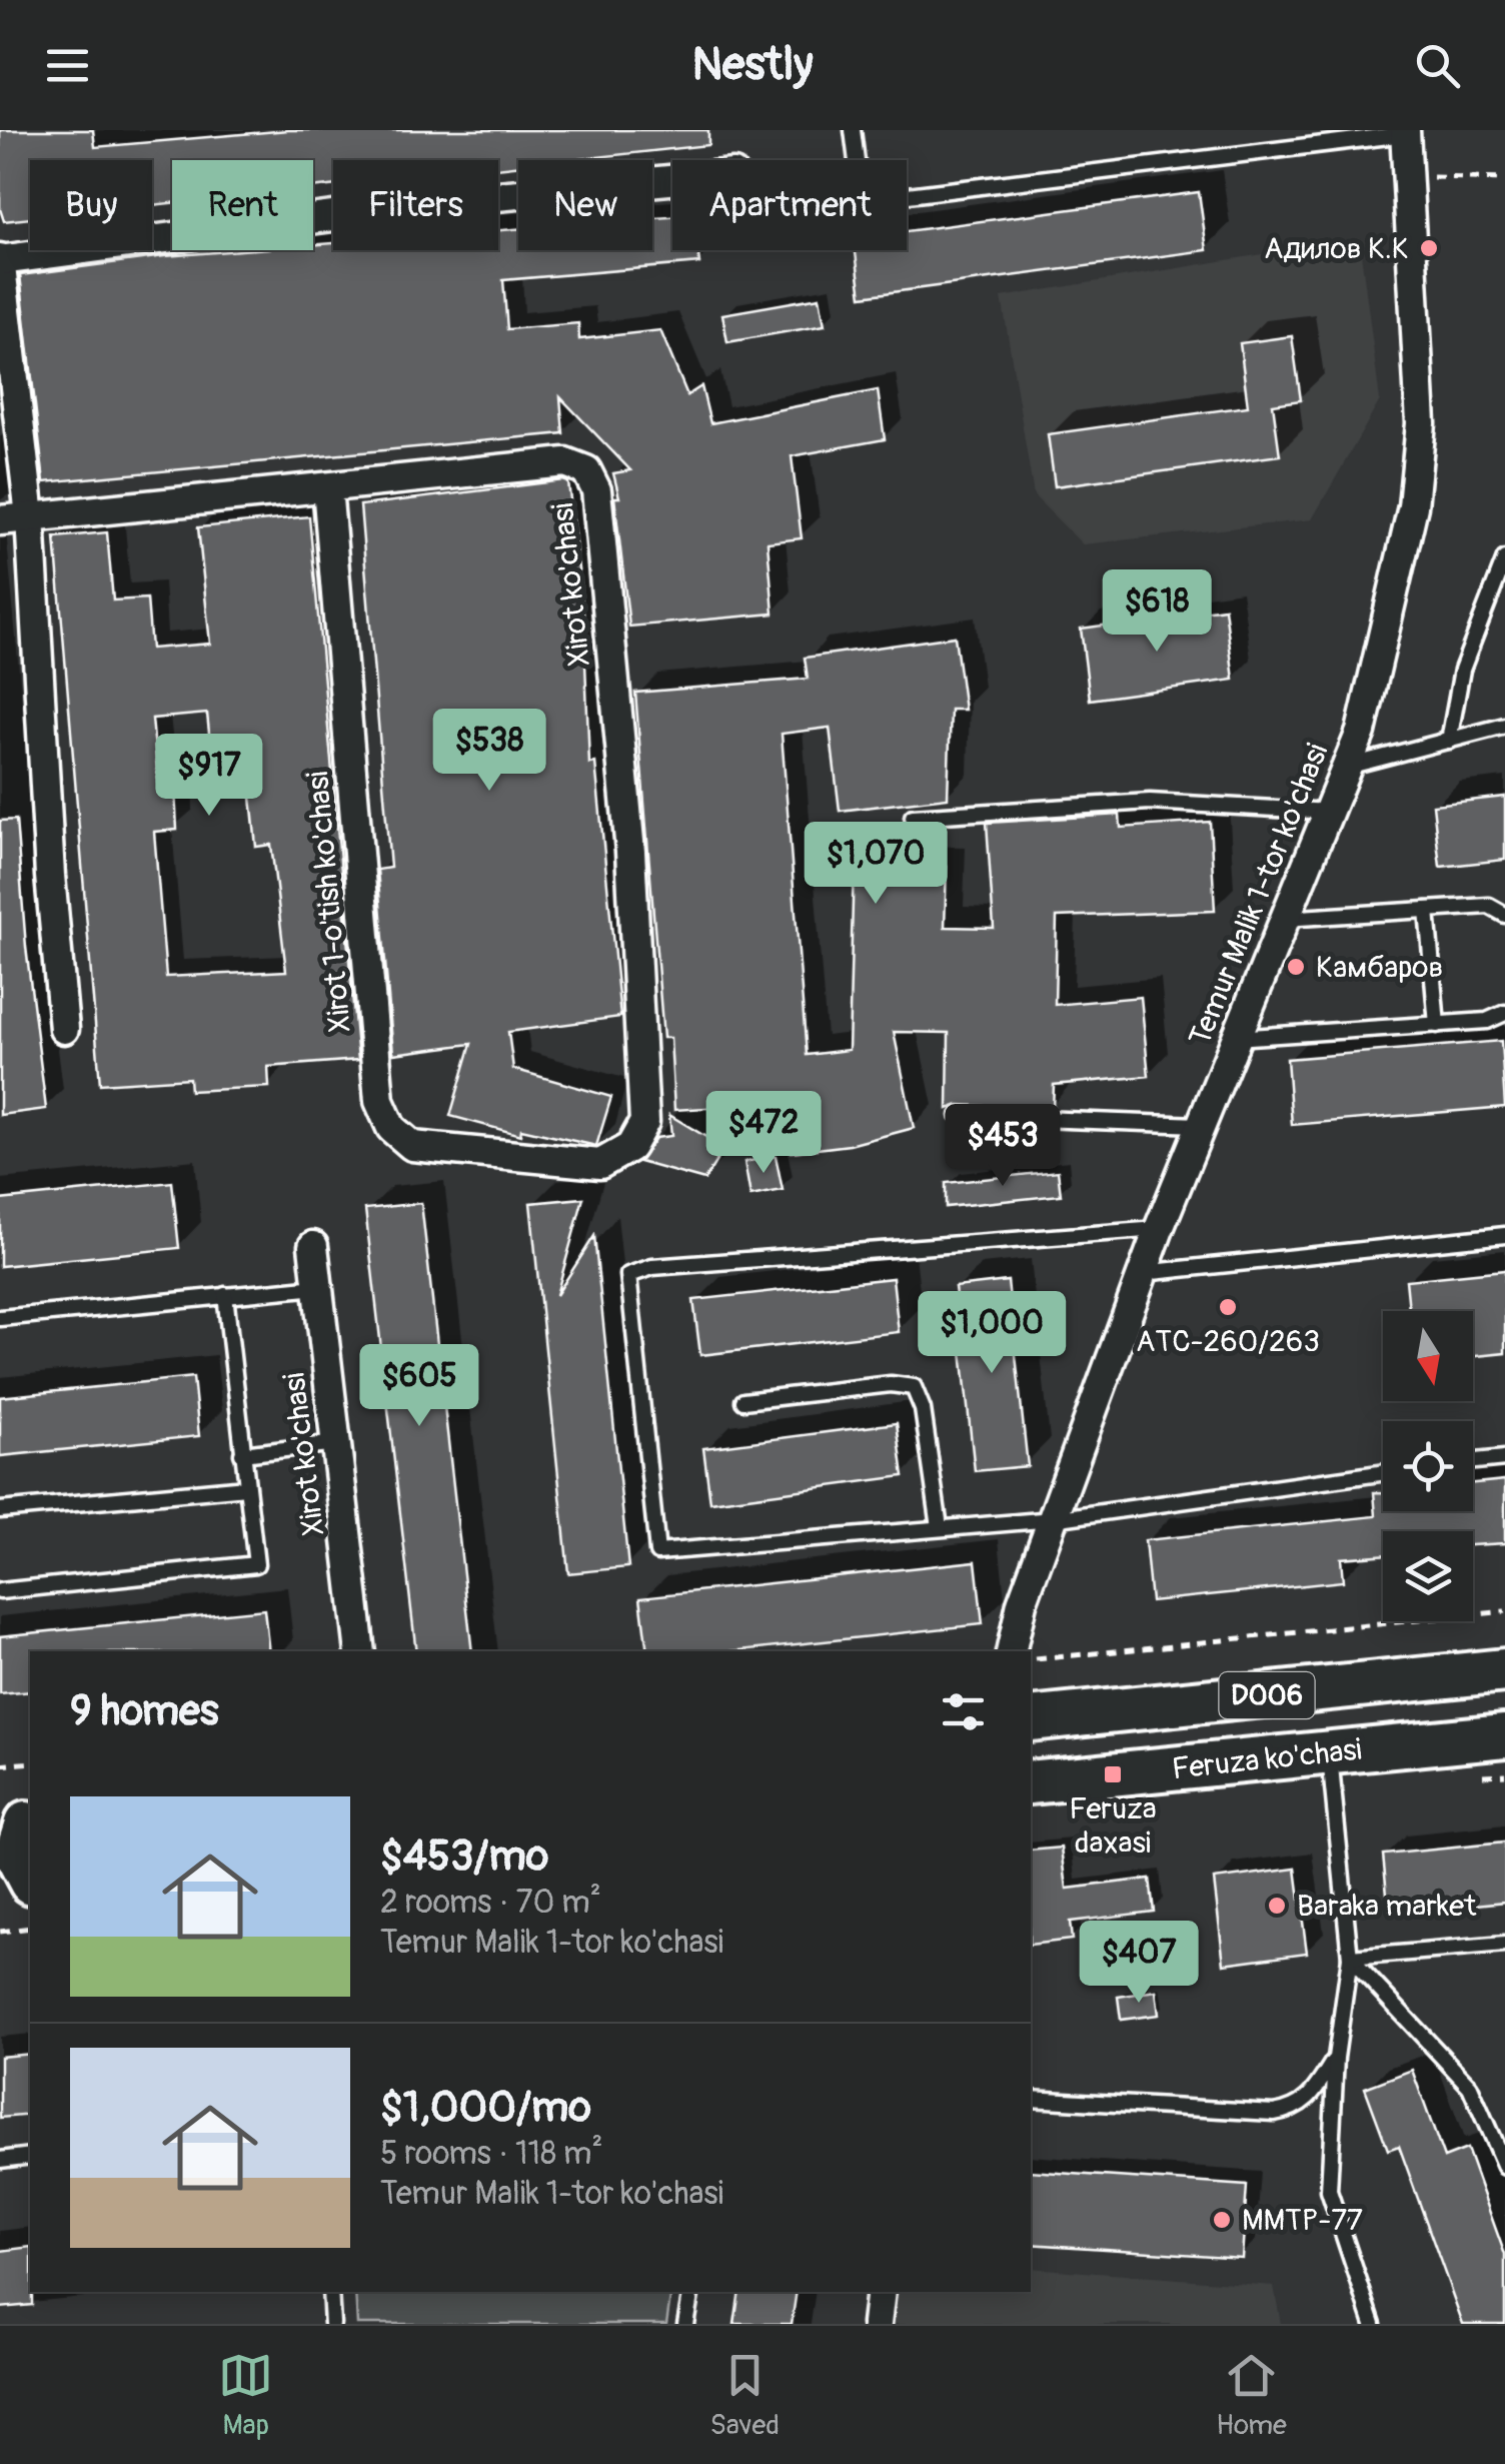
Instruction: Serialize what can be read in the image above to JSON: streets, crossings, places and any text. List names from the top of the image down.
{
  "streets": {
    "main road": ["D006", "Feruza ko'chasi"],
    "street": ["Xirot ko'chasi", "Temur Malik 1-tor ko'chasi", "Xirot 1-o'tish ko'chasi"]
  },
  "crossings": [
    ["Xirot ko'chasi", "Xirot 1-o'tish ko'chasi"]
  ],
  "places": {
    "other": [
      "Адилов К.К",
      "Камбаров",
      "АТС-260/263",
      "Baraka market",
      "MMTP-77"
    ],
    "transit": ["Feruza daxasi"]
  },
  "north": "bottom",
  "page": {
    "header": "Nestly",
    "chip": [
      "Buy",
      "Rent",
      "Filters",
      "New",
      "Apartment"
    ],
    "price": [
      "$618",
      "$538",
      "$917",
      "$1,070",
      "$472",
      "$453",
      "$1,000",
      "$605",
      "$407"
    ],
    "heading": "9 homes",
    "list": [
      {
        "name": "$453/mo",
        "note": "2 rooms · 70 m² · Temur Malik 1-tor ko'chasi"
      },
      {
        "name": "$1,000/mo",
        "note": "5 rooms · 118 m² · Temur Malik 1-tor ko'chasi"
      }
    ],
    "tabs": ["Map", "Saved", "Home"]
  }
}
